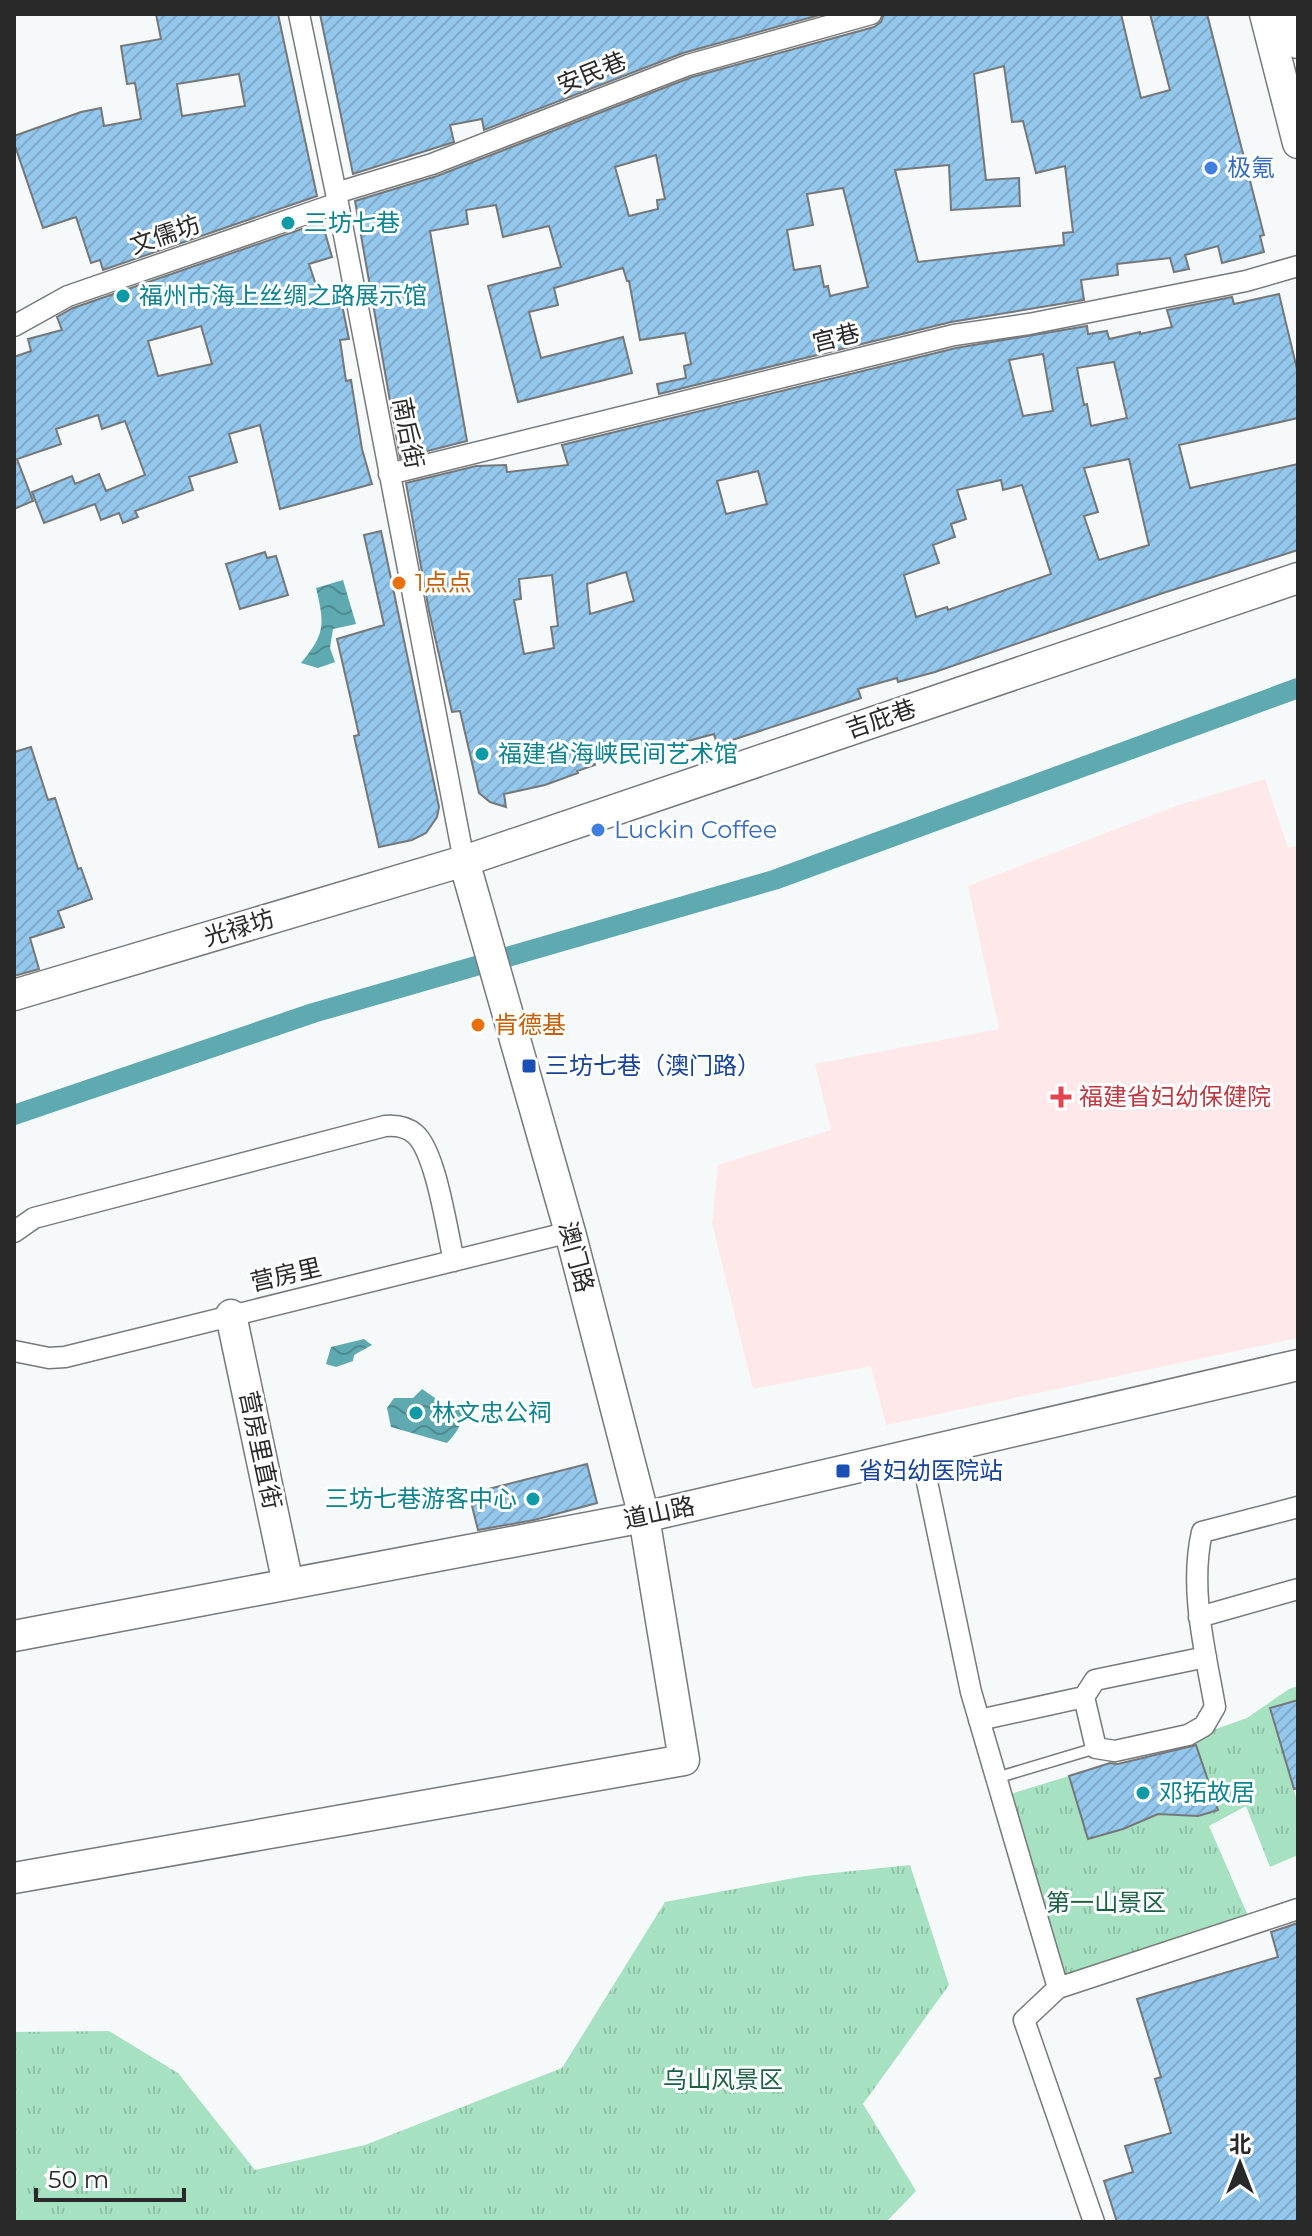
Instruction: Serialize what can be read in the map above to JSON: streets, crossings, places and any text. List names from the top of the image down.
{
  "streets": {
    "street": [
      "安民巷",
      "文儒坊",
      "宫巷",
      "南后街",
      "吉庇巷",
      "光禄坊",
      "澳门路",
      "营房里",
      "营房里直街",
      "道山路"
    ]
  },
  "crossings": [
    ["安民巷", "文儒坊"],
    ["安民巷", "南后街"],
    ["文儒坊", "南后街"],
    ["宫巷", "南后街"],
    ["南后街", "吉庇巷"],
    ["南后街", "光禄坊"],
    ["南后街", "澳门路"],
    ["吉庇巷", "光禄坊"],
    ["吉庇巷", "澳门路"],
    ["光禄坊", "澳门路"],
    ["澳门路", "营房里"],
    ["澳门路", "道山路"],
    ["营房里", "营房里直街"],
    ["营房里直街", "道山路"]
  ],
  "parks": ["第一山景区", "乌山风景区"],
  "places": {
    "other": [
      "极氪",
      "三坊七巷",
      "福州市海上丝绸之路展示馆",
      "1点点",
      "福建省海峡民间艺术馆",
      "Luckin Coffee",
      "肯德基",
      "林文忠公祠",
      "三坊七巷游客中心",
      "邓拓故居"
    ],
    "transit": ["三坊七巷（澳门路）", "省妇幼医院站"],
    "health": ["福建省妇幼保健院"]
  },
  "scale_bar": "50 m",
  "north": "top"
}
